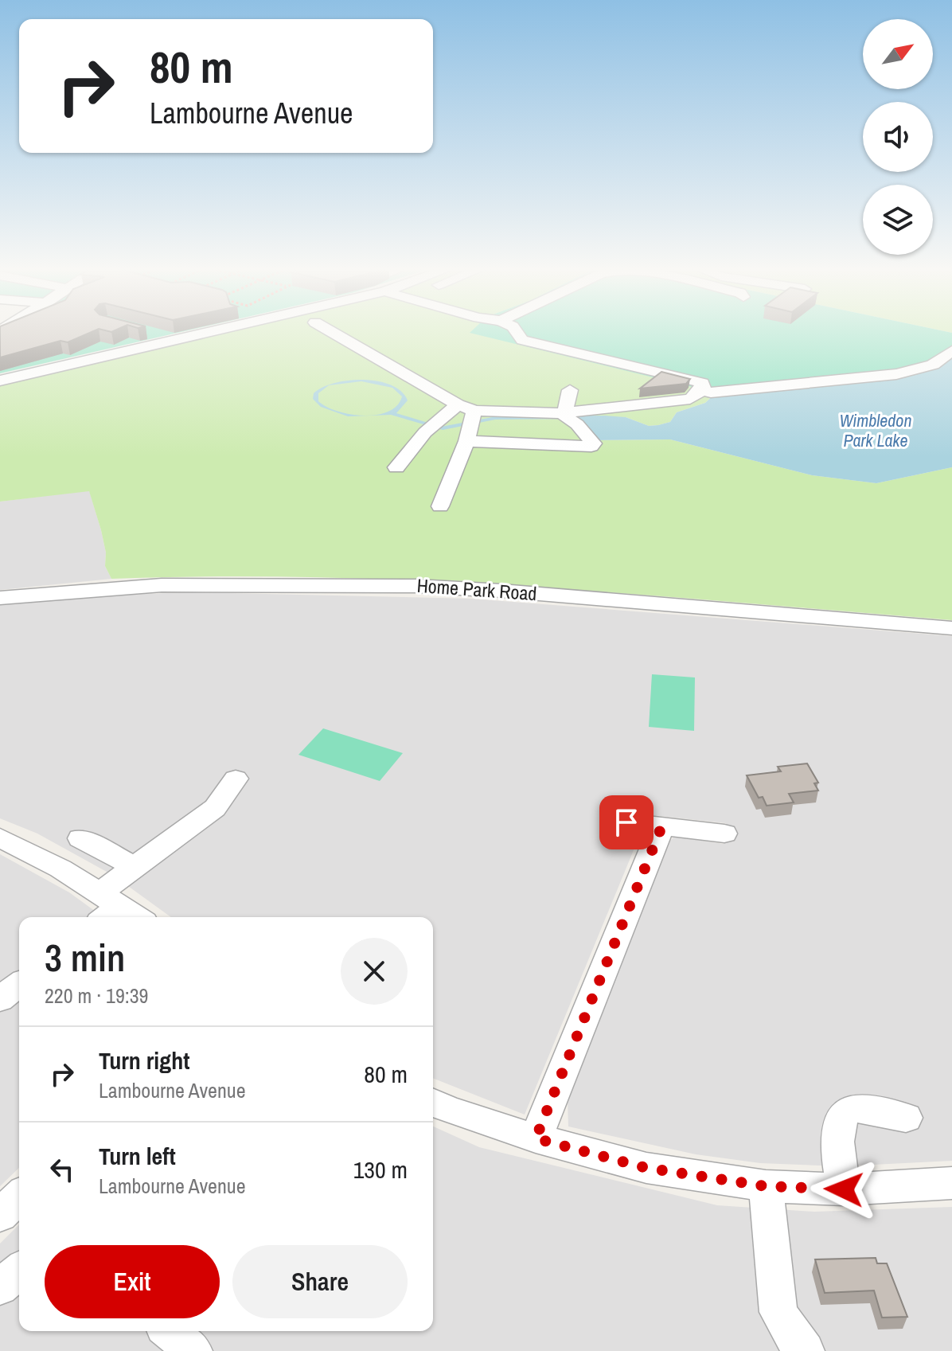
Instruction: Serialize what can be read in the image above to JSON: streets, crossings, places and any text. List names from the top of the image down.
{
  "streets": {
    "street": ["Home Park Road"]
  },
  "water": ["Wimbledon Park Lake"],
  "north": "top right",
  "page": {
    "turn": ["80 m", "Lambourne Avenue"],
    "heading": ["3 min", "220 m · 19:39"],
    "list": [
      {
        "name": "Turn right",
        "note": "Lambourne Avenue",
        "value": "80 m"
      },
      {
        "name": "Turn left",
        "note": "Lambourne Avenue",
        "value": "130 m"
      }
    ],
    "buttons": ["Exit", "Share"]
  }
}
